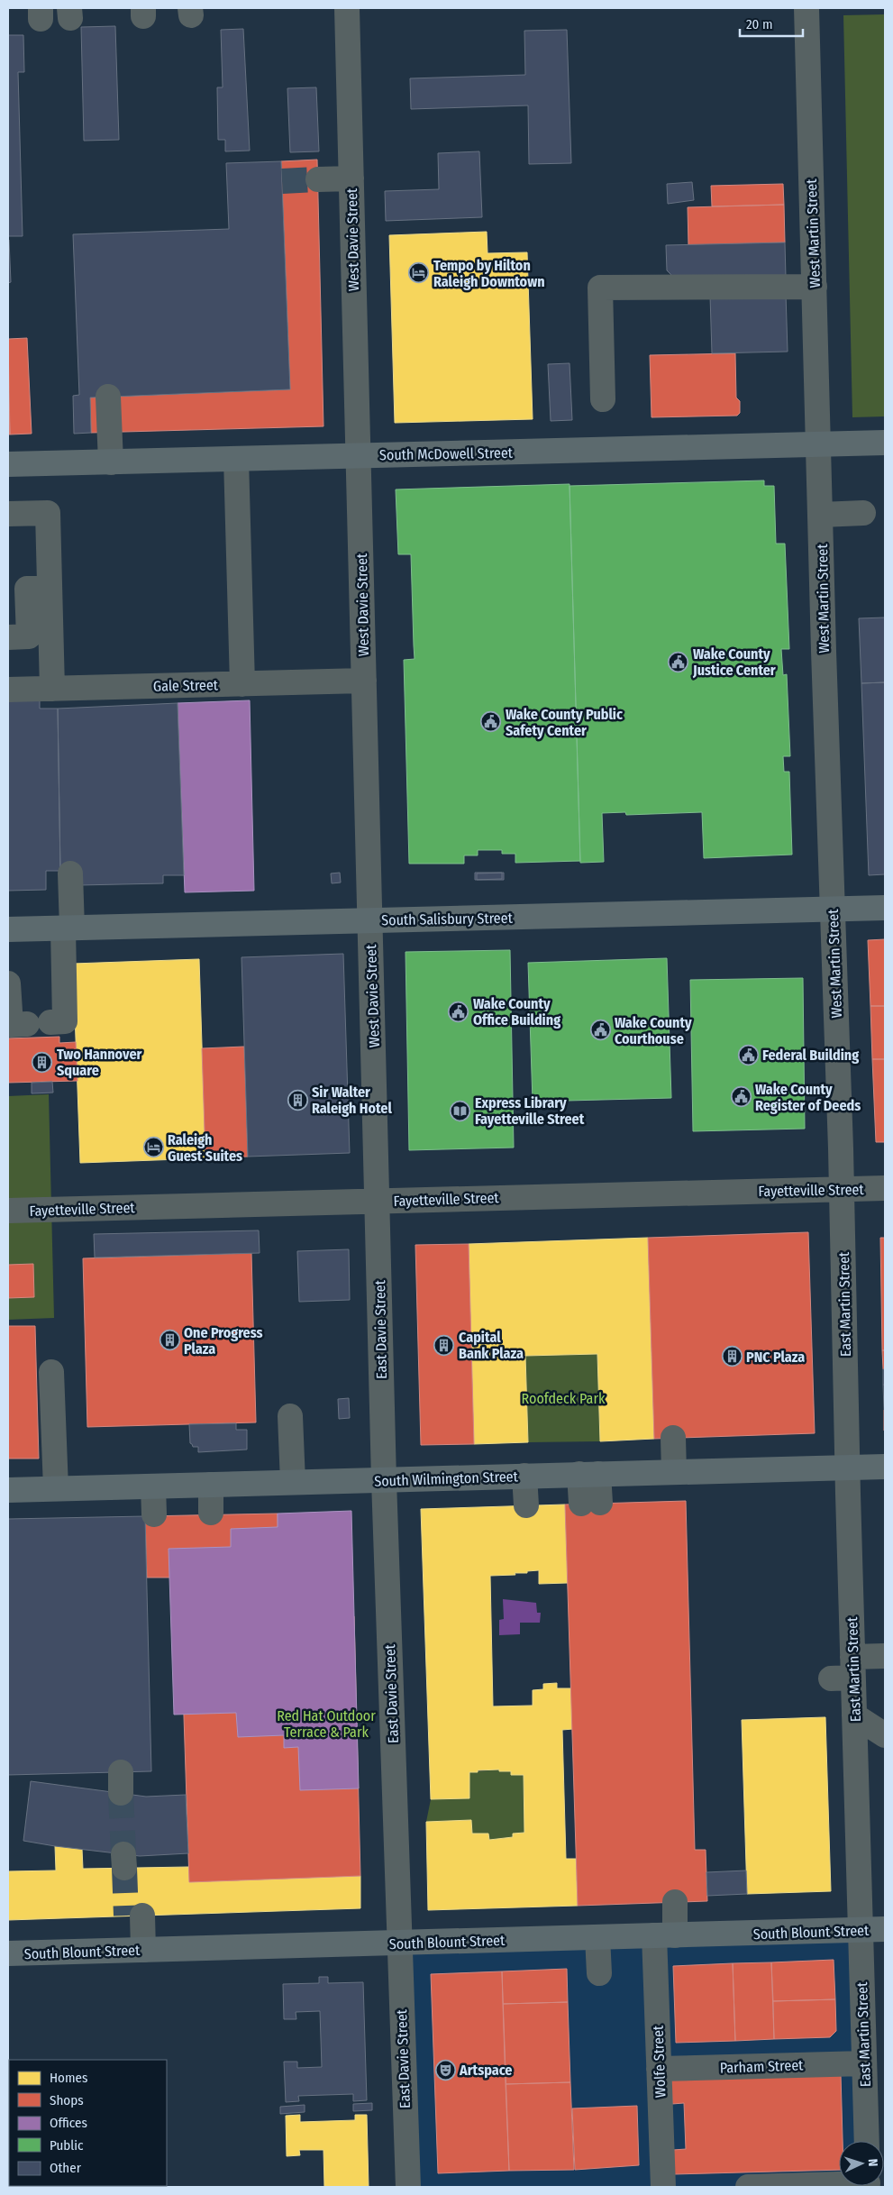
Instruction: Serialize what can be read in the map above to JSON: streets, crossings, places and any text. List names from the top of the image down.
{
  "streets": {
    "main road": [
      "South McDowell Street",
      "South Salisbury Street",
      "South Wilmington Street",
      "South Blount Street"
    ],
    "street": [
      "West Martin Street",
      "West Davie Street",
      "Gale Street",
      "Fayetteville Street",
      "East Martin Street",
      "East Davie Street",
      "Wolfe Street",
      "Parham Street"
    ]
  },
  "crossings": [
    ["West Martin Street", "South McDowell Street"],
    ["West Martin Street", "South Salisbury Street"],
    ["West Martin Street", "Fayetteville Street"],
    ["West Martin Street", "East Martin Street"],
    ["West Davie Street", "South McDowell Street"],
    ["West Davie Street", "Gale Street"],
    ["West Davie Street", "South Salisbury Street"],
    ["West Davie Street", "Fayetteville Street"],
    ["West Davie Street", "East Davie Street"],
    ["Fayetteville Street", "East Martin Street"],
    ["Fayetteville Street", "East Davie Street"],
    ["East Martin Street", "South Wilmington Street"],
    ["East Martin Street", "South Blount Street"],
    ["East Martin Street", "Parham Street"],
    ["East Davie Street", "South Wilmington Street"],
    ["East Davie Street", "South Blount Street"],
    ["South Blount Street", "Wolfe Street"],
    ["Wolfe Street", "Parham Street"]
  ],
  "parks": ["Roofdeck Park", "Red Hat Outdoor Terrace & Park"],
  "places": {
    "hotel": ["Tempo by Hilton Raleigh Downtown", "Raleigh Guest Suites"],
    "public building": [
      "Wake County Justice Center",
      "Wake County Public Safety Center",
      "Wake County Office Building",
      "Wake County Courthouse",
      "Federal Building",
      "Wake County Register of Deeds"
    ],
    "building": [
      "Two Hannover Square",
      "Sir Walter Raleigh Hotel",
      "One Progress Plaza",
      "Capital Bank Plaza",
      "PNC Plaza"
    ],
    "library": ["Express Library Fayetteville Street"],
    "theatre": ["Artspace"]
  },
  "legend": [
    "Homes",
    "Shops",
    "Offices",
    "Public",
    "Other"
  ],
  "scale_bar": "20 m",
  "north": "right"
}
